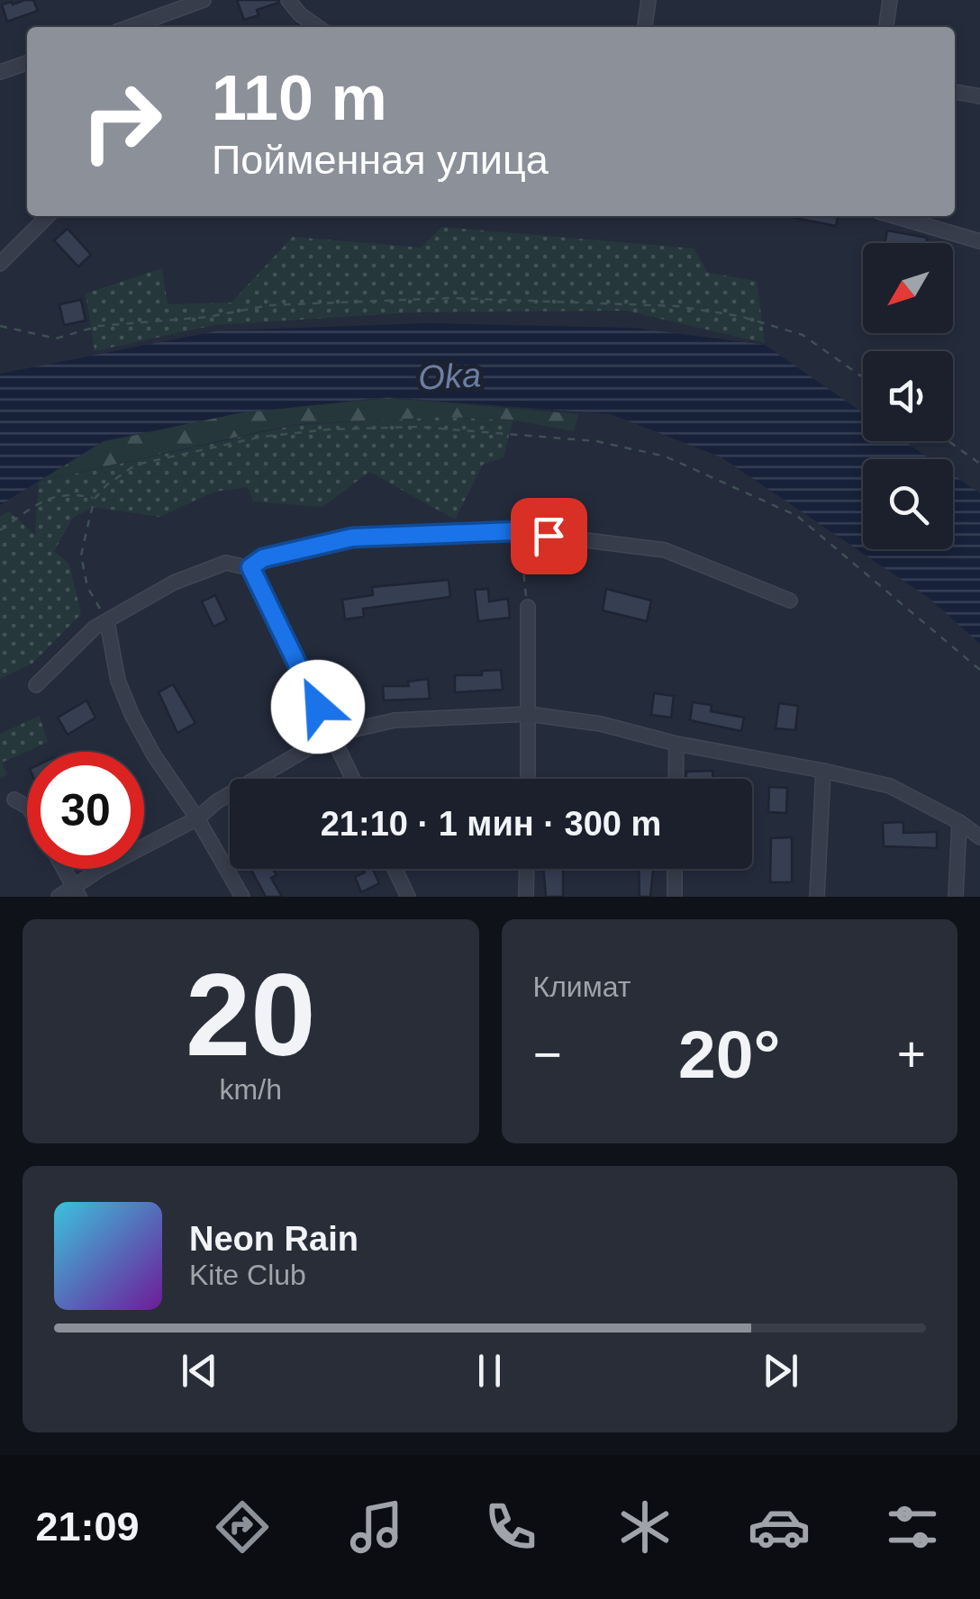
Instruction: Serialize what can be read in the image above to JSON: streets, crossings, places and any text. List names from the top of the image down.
{
  "water": ["Oka"],
  "north": "bottom left",
  "page": {
    "turn": ["110 m", "Пойменная улица"],
    "limit": "30",
    "trip": "21:10 · 1 мин · 300 m",
    "tile": [
      ["20", "km/h"],
      "Климат"
    ],
    "heat": ["−", "20°", "+"],
    "song": ["Neon Rain", "Kite Club"],
    "tabs": "21:09"
  }
}
